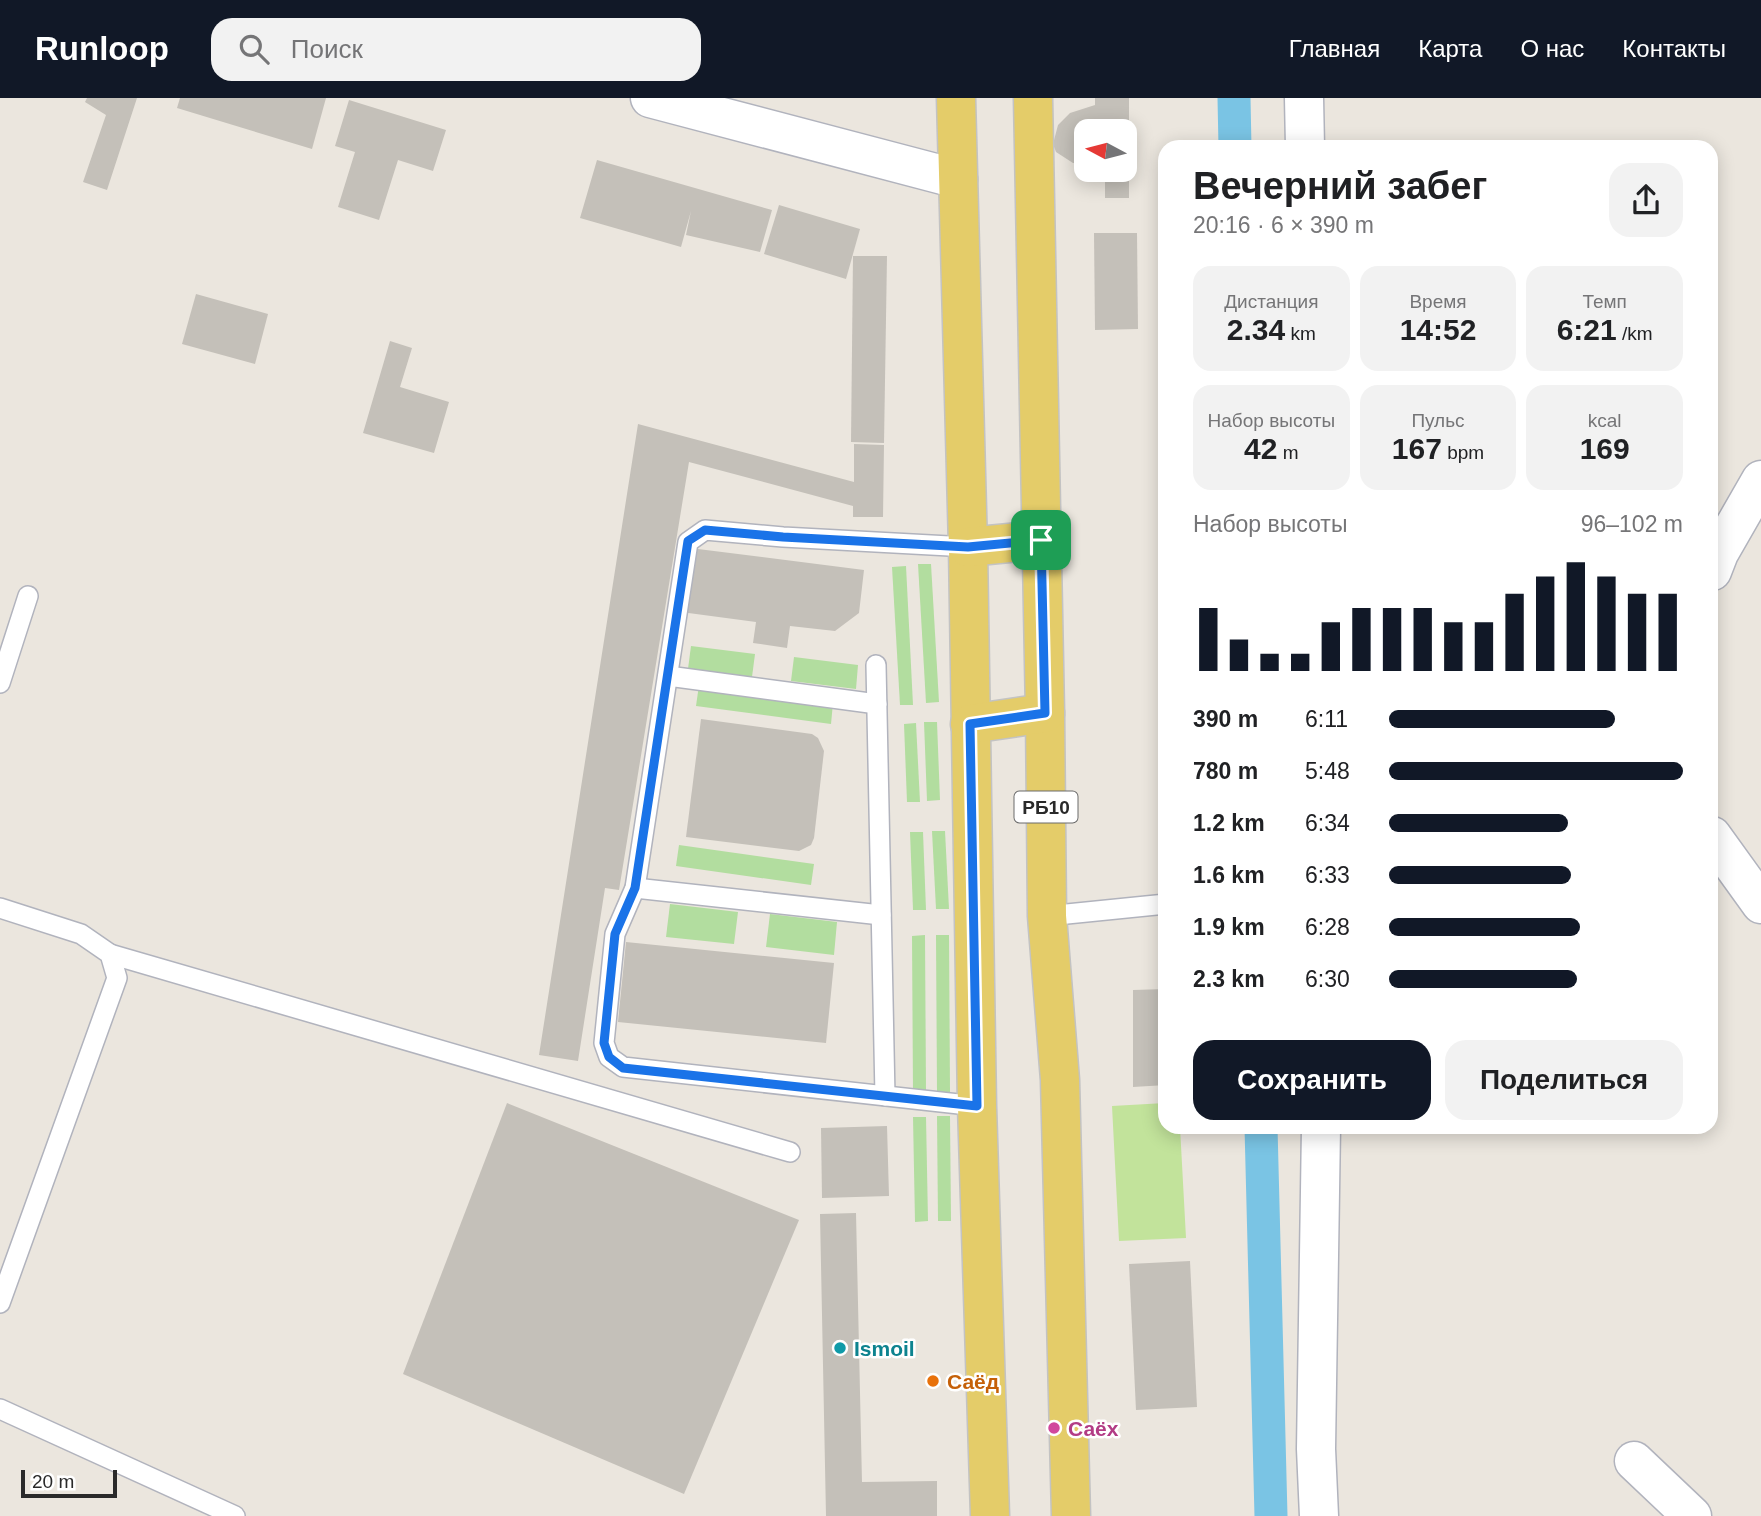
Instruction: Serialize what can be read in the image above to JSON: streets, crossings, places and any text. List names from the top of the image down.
{
  "streets": {
    "main road": ["РБ10"]
  },
  "places": ["Ismoil", "Саёд", "Саёх"],
  "scale_bar": "20 m",
  "north": "left",
  "page": {
    "header": "Runloop",
    "search": "Поиск",
    "nav": [
      "Главная",
      "Карта",
      "О нас",
      "Контакты"
    ],
    "heading": ["Вечерний забег", "20:16 · 6 × 390 m"],
    "stats": [
      ["Дистанция", "2.34 km"],
      ["Время", "14:52"],
      ["Темп", "6:21 /km"],
      ["Набор высоты", "42 m"],
      ["Пульс", "167 bpm"],
      ["kcal", "169"]
    ],
    "chart": ["Набор высоты", "96–102 m"],
    "list": [
      {
        "name": "390 m",
        "note": "6:11"
      },
      {
        "name": "780 m",
        "note": "5:48"
      },
      {
        "name": "1.2 km",
        "note": "6:34"
      },
      {
        "name": "1.6 km",
        "note": "6:33"
      },
      {
        "name": "1.9 km",
        "note": "6:28"
      },
      {
        "name": "2.3 km",
        "note": "6:30"
      }
    ],
    "buttons": ["Сохранить", "Поделиться"],
    "scale": "20 m"
  }
}
